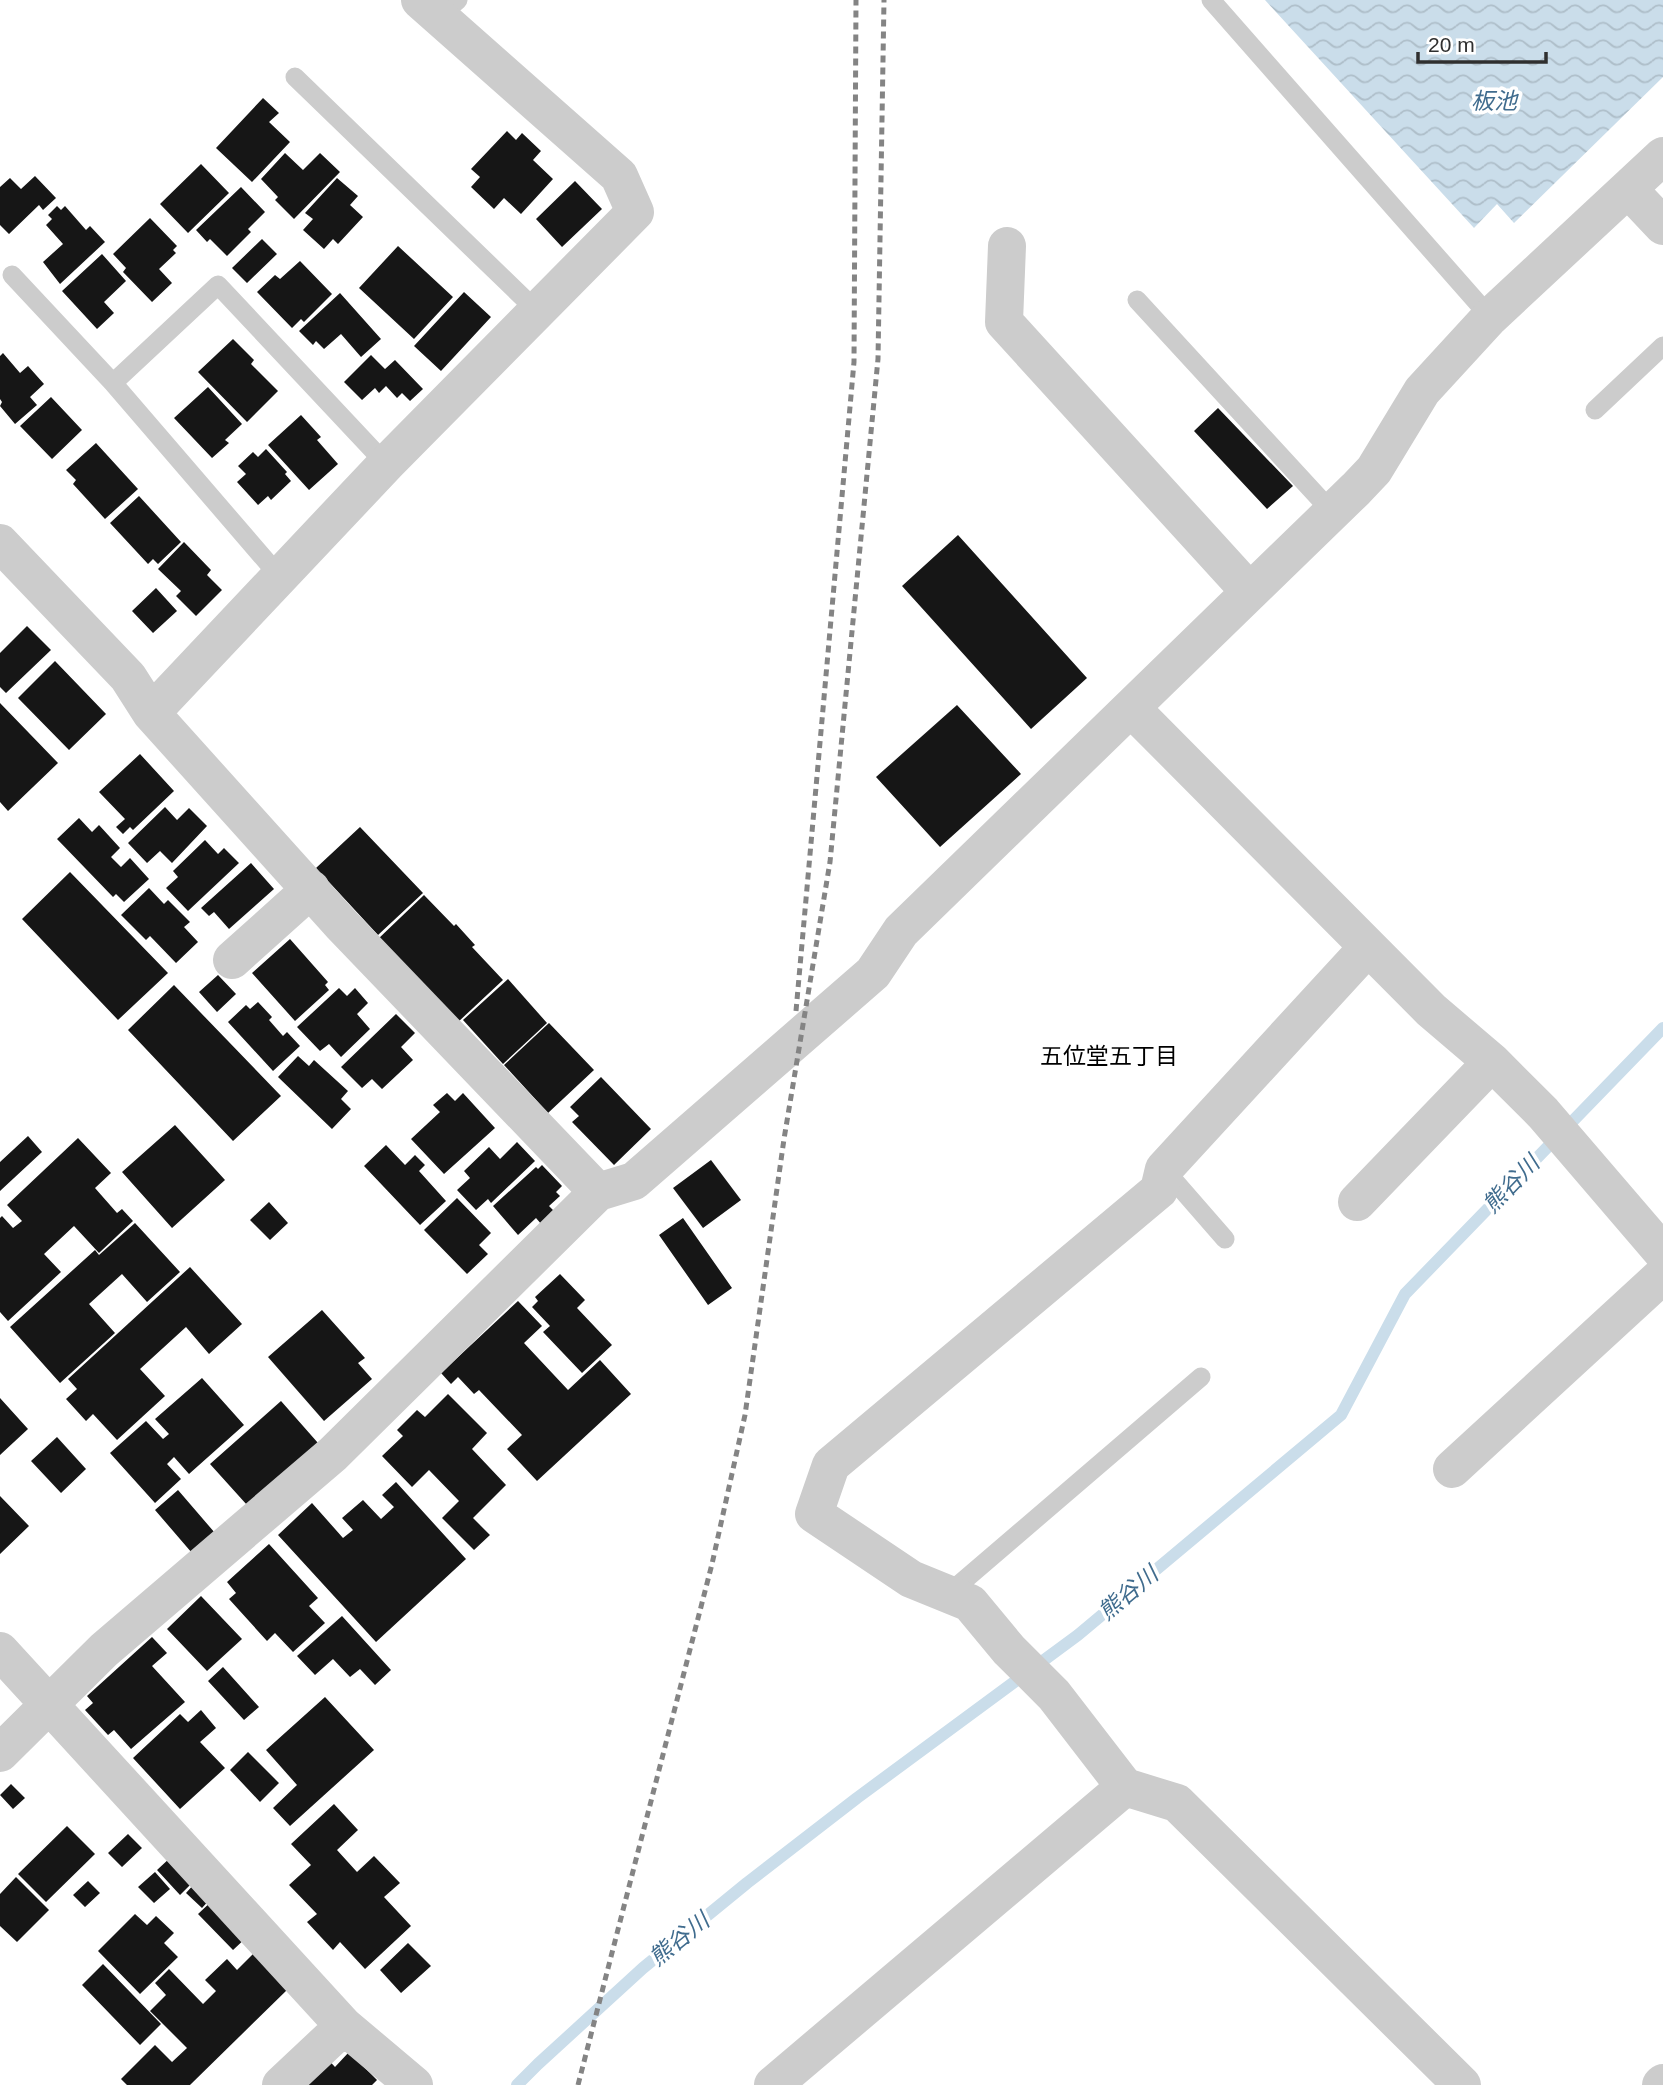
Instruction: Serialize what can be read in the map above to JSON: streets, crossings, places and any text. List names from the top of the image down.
{
  "districts": ["五位堂五丁目"],
  "water": ["板池", "熊谷川"],
  "scale_bar": "20 m"
}
